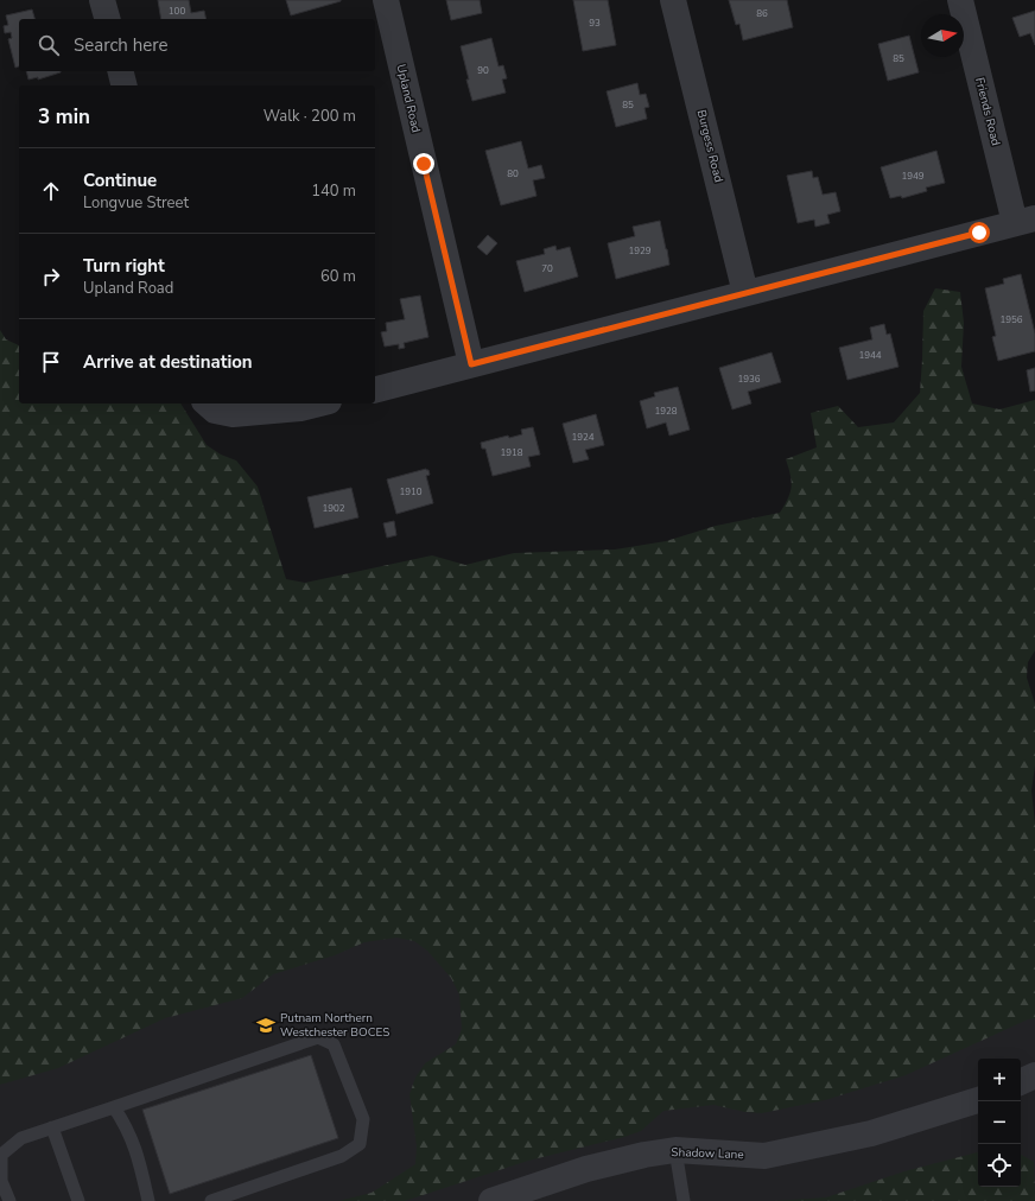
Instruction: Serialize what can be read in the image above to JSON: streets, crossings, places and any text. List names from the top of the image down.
{
  "streets": {
    "street": [
      "Upland Road",
      "Friends Road",
      "Burgess Road",
      "Shadow Lane"
    ]
  },
  "places": {
    "school or university": ["Putnam Northern Westchester BOCES"]
  },
  "house_numbers": [
    "100",
    "86",
    "93",
    "85",
    "90",
    "85",
    "80",
    "1949",
    "1929",
    "70",
    "1956",
    "1944",
    "1936",
    "1928",
    "1924",
    "1918",
    "1910",
    "1902"
  ],
  "north": "right",
  "page": {
    "search": "Search here",
    "heading": ["3 min", "Walk · 200 m"],
    "list": [
      ["Continue", "Longvue Street", "140 m"],
      ["Turn right", "Upland Road", "60 m"],
      "Arrive at destination"
    ],
    "map_buttons": ["+", "−"]
  }
}
